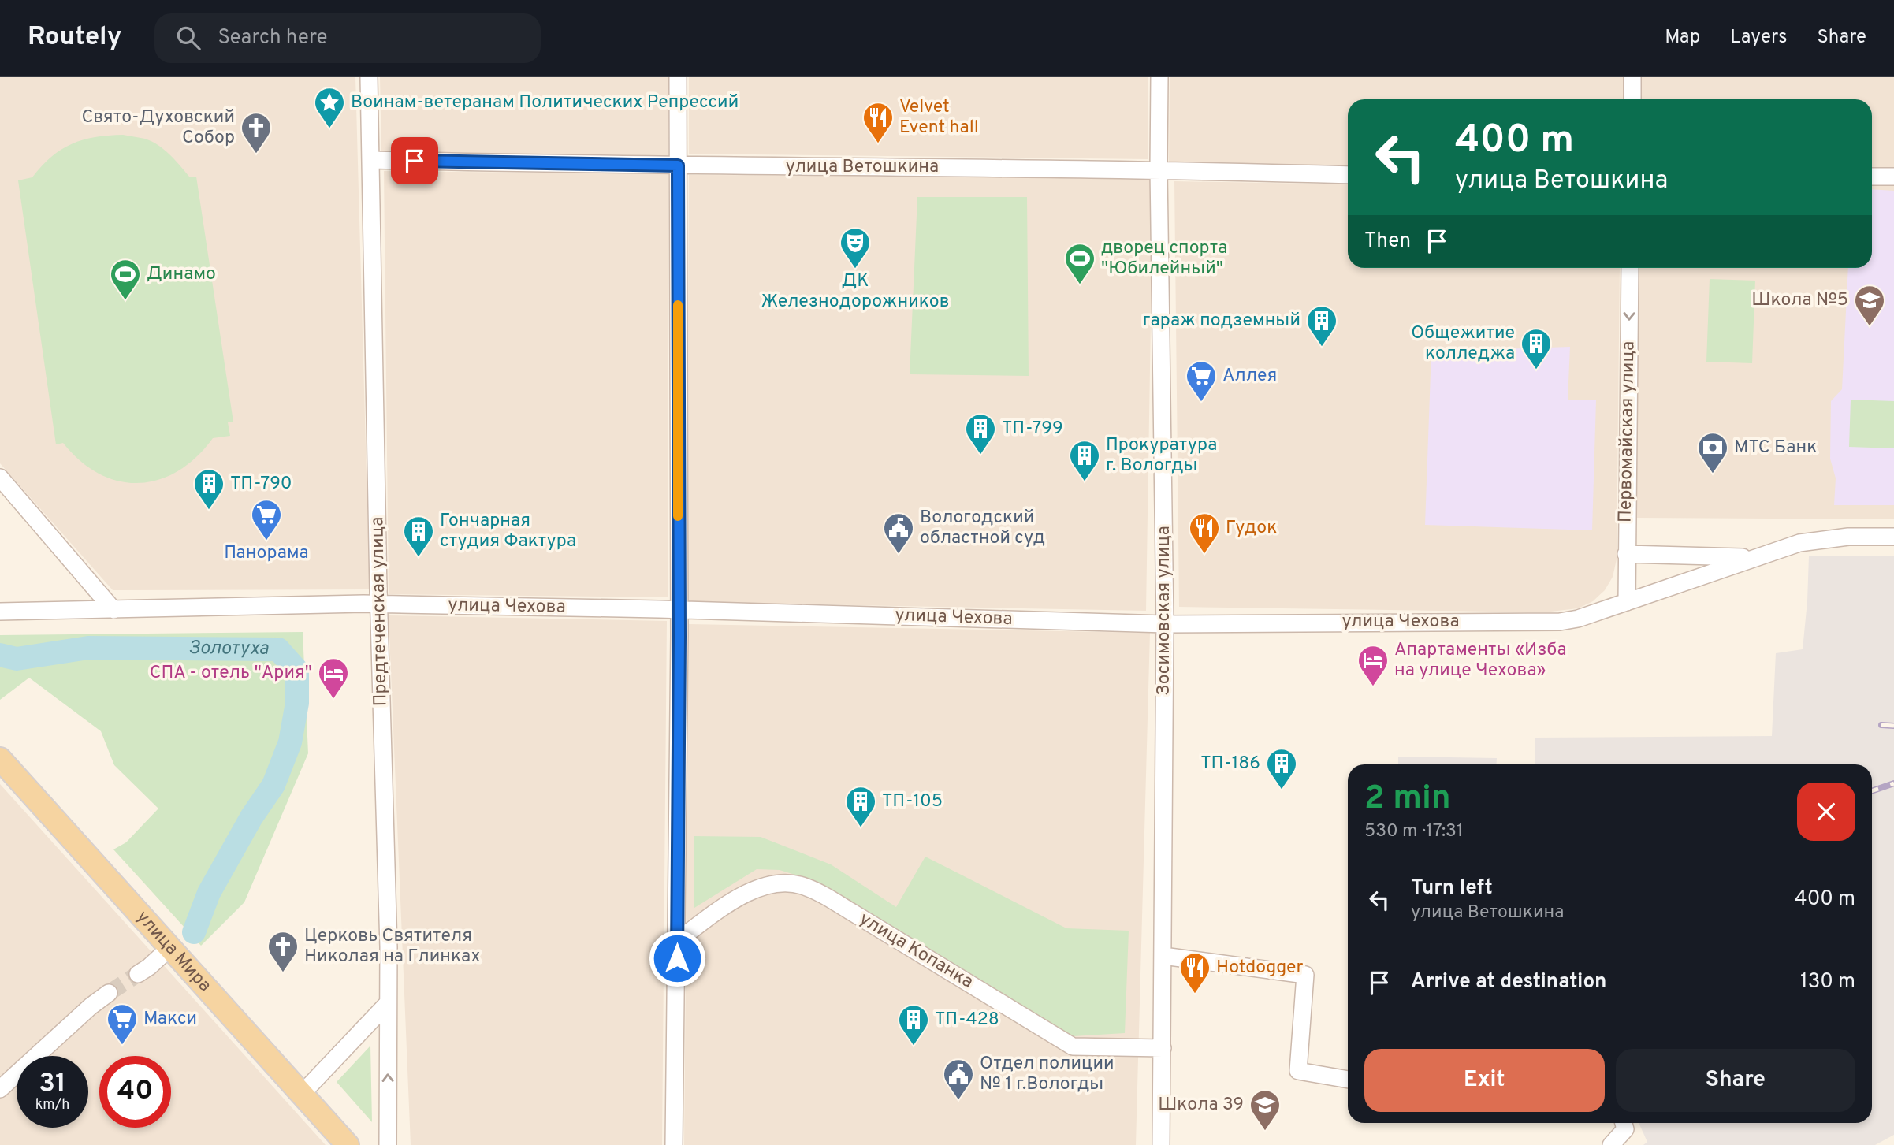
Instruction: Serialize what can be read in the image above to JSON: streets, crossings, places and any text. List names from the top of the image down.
{
  "streets": {
    "main road": ["улица Мира"],
    "street": [
      "улица Ветошкина",
      "Первомайская улица",
      "улица Чехова",
      "Зосимовская улица",
      "Предтеченская улица",
      "улица Копанка"
    ]
  },
  "crossings": [
    ["улица Ветошкина", "Зосимовская улица"],
    ["улица Ветошкина", "Предтеченская улица"],
    ["Первомайская улица", "улица Чехова"],
    ["улица Чехова", "Зосимовская улица"],
    ["улица Чехова", "Предтеченская улица"],
    ["Зосимовская улица", "улица Копанка"]
  ],
  "one_way": ["Первомайская улица"],
  "water": ["Золотуха"],
  "places": {
    "place": ["Воинам-ветеранам Политических Репрессий"],
    "restaurant": ["Velvet Event hall", "Гудок", "Hotdogger"],
    "church": ["Свято-Духовский Собор", "Церковь Святителя Николая на Глинках"],
    "theatre": ["ДК Железнодорожников"],
    "sports": ["дворец спорта \"Юбилейный\"", "Динамо"],
    "school or university": ["Школа №5", "Школа 39"],
    "building": [
      "гараж подземный",
      "Общежитие колледжа",
      "ТП-799",
      "Прокуратура г. Вологды",
      "ТП-790",
      "Гончарная студия Фактура",
      "ТП-186",
      "ТП-105",
      "ТП-428"
    ],
    "supermarket": ["Аллея", "Панорама", "Макси"],
    "bank": ["МТС Банк"],
    "public building": ["Вологодский областной суд", "Отдел полиции № 1 г.Вологды"],
    "hotel": ["Апартаменты «Изба на улице Чехова»", "СПА - отель \"Ария\""]
  },
  "page": {
    "header": "Routely",
    "search": "Search here",
    "nav": ["Map", "Layers", "Share"],
    "turn": ["400 m", "улица Ветошкина"],
    "then": "Then",
    "heading": ["2 min", "530 m · 17:31"],
    "list": [
      {
        "name": "Turn left",
        "note": "улица Ветошкина",
        "value": "400 m"
      },
      {
        "name": "Arrive at destination",
        "value": "130 m"
      }
    ],
    "buttons": ["Exit", "Share"],
    "speed": "31 km/h",
    "limit": "40"
  }
}
